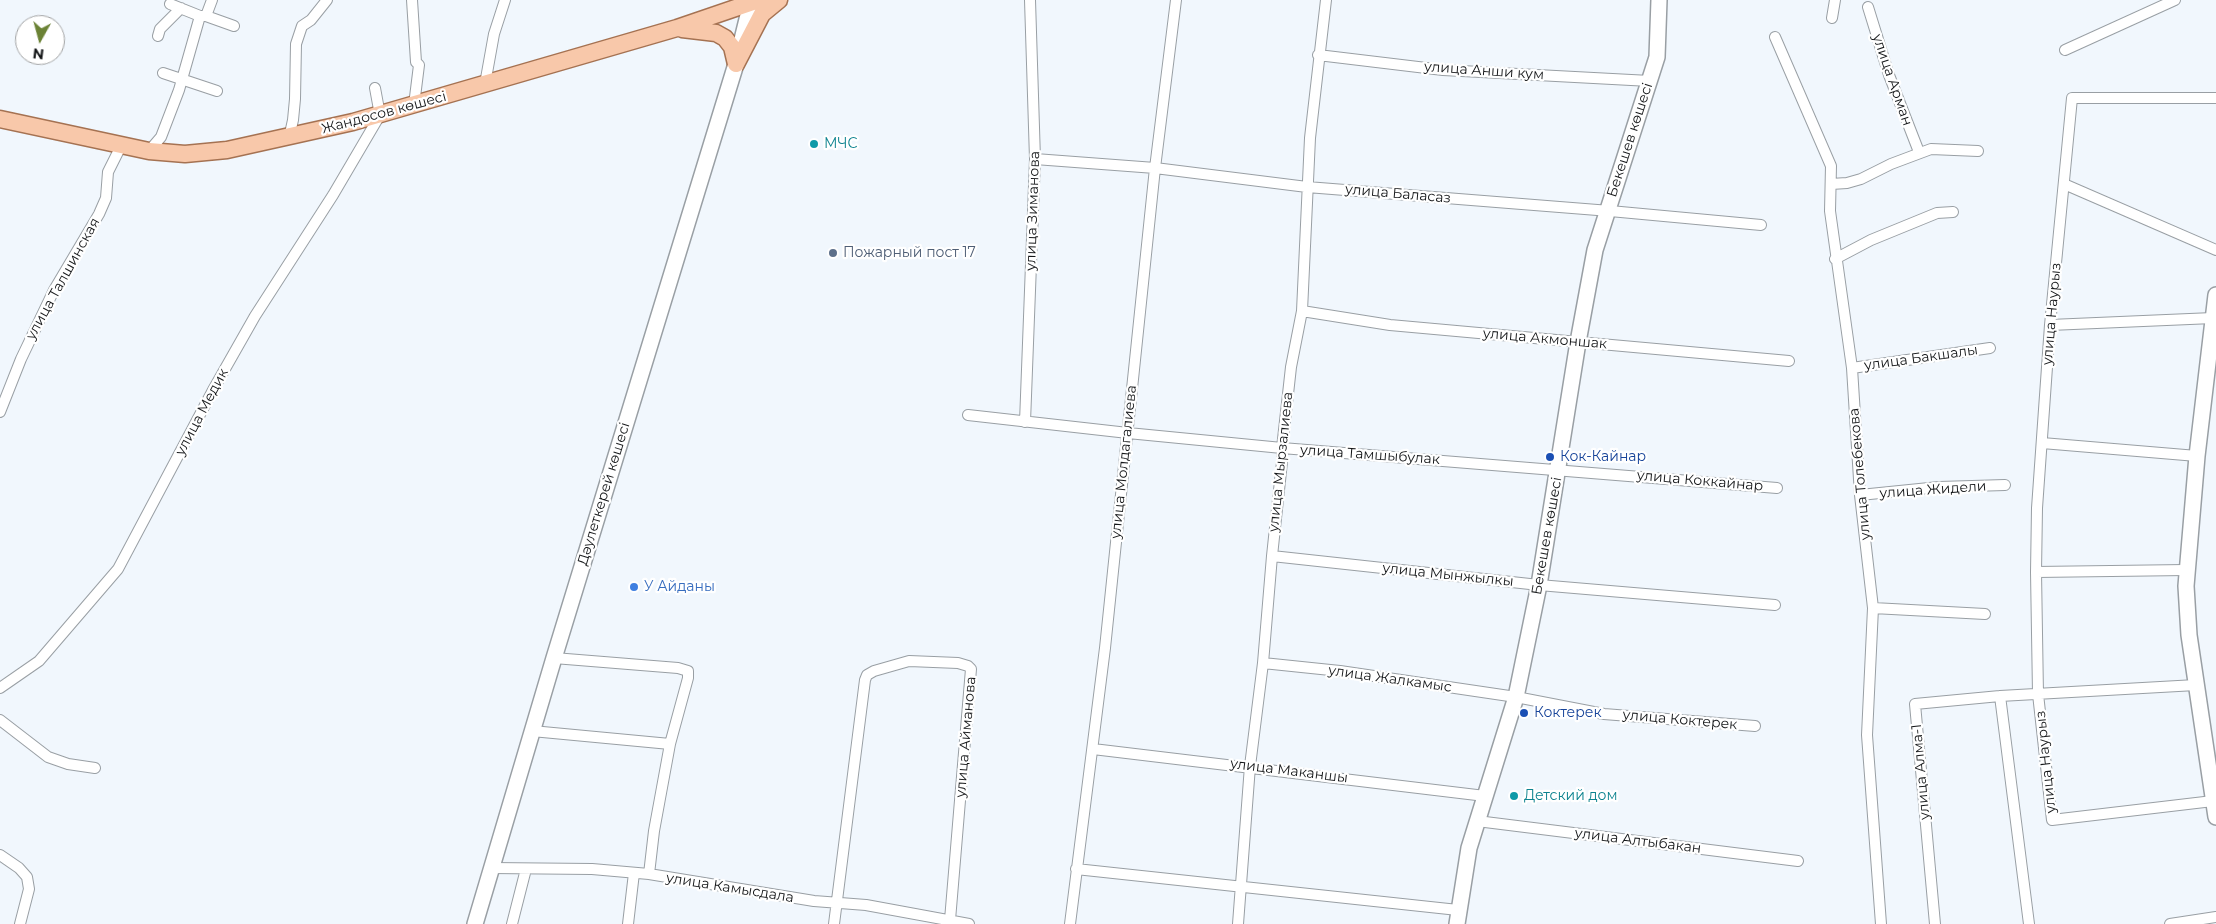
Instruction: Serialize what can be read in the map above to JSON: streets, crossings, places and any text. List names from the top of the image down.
{
  "streets": {
    "main road": ["Жандосов көшесі", "Бекешев көшесі", "Дәулеткерей көшесі"],
    "street": [
      "улица Анши кум",
      "улица Арман",
      "улица Баласаз",
      "улица Зиманова",
      "улица Талшинская",
      "улица Наурыз",
      "улица Акмоншак",
      "улица Бакшалы",
      "улица Медик",
      "улица Тамшыбулак",
      "улица Молдагалиева",
      "улица Мырзалиева",
      "улица Толебекова",
      "улица Коккайнар",
      "улица Жидели",
      "улица Мынжылкы",
      "улица Жалкамыс",
      "улица Коктерек",
      "улица Айманова",
      "улица Маканшы",
      "улица Алма-1",
      "улица Алтыбакан",
      "улица Камысдала"
    ]
  },
  "crossings": [
    ["улица Анши кум", "Бекешев көшесі"],
    ["улица Анши кум", "улица Мырзалиева"],
    ["Жандосов көшесі", "улица Талшинская"],
    ["Жандосов көшесі", "улица Медик"],
    ["Жандосов көшесі", "Дәулеткерей көшесі"],
    ["Бекешев көшесі", "улица Баласаз"],
    ["Бекешев көшесі", "улица Акмоншак"],
    ["Бекешев көшесі", "улица Тамшыбулак"],
    ["Бекешев көшесі", "улица Коккайнар"],
    ["Бекешев көшесі", "улица Мынжылкы"],
    ["Бекешев көшесі", "улица Жалкамыс"],
    ["Бекешев көшесі", "улица Коктерек"],
    ["Бекешев көшесі", "улица Маканшы"],
    ["Бекешев көшесі", "улица Алтыбакан"],
    ["улица Баласаз", "улица Зиманова"],
    ["улица Баласаз", "улица Молдагалиева"],
    ["улица Баласаз", "улица Мырзалиева"],
    ["улица Зиманова", "улица Тамшыбулак"],
    ["улица Наурыз", "улица Алма-1"],
    ["улица Акмоншак", "улица Мырзалиева"],
    ["улица Бакшалы", "улица Толебекова"],
    ["улица Тамшыбулак", "улица Молдагалиева"],
    ["улица Тамшыбулак", "улица Мырзалиева"],
    ["улица Тамшыбулак", "улица Коккайнар"],
    ["улица Молдагалиева", "улица Маканшы"],
    ["улица Мырзалиева", "улица Мынжылкы"],
    ["улица Мырзалиева", "улица Жалкамыс"],
    ["улица Мырзалиева", "улица Маканшы"],
    ["улица Толебекова", "улица Жидели"],
    ["Дәулеткерей көшесі", "улица Камысдала"],
    ["улица Жалкамыс", "улица Коктерек"],
    ["улица Айманова", "улица Камысдала"]
  ],
  "places": [
    "МЧС",
    "Пожарный пост 17",
    "Кок-Кайнар",
    "У Айданы",
    "Коктерек",
    "Детский дом"
  ],
  "north": "bottom"
}
